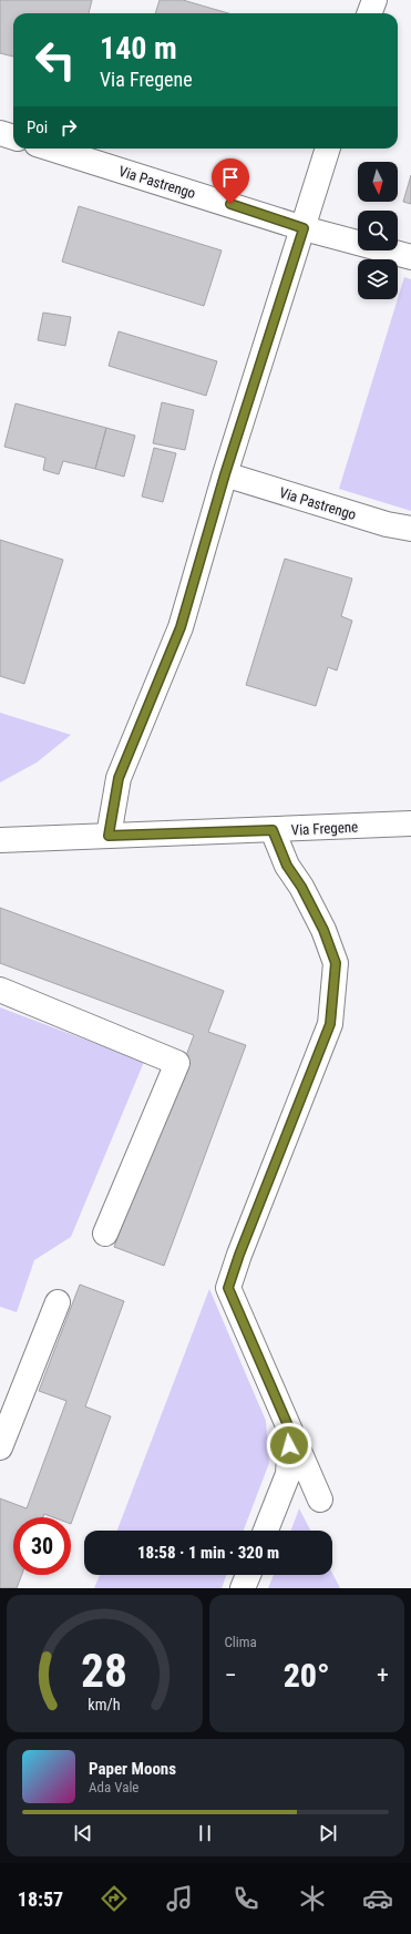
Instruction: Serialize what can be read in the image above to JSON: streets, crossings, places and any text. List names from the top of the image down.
{
  "streets": {
    "street": ["Via Pastrengo", "Via Fregene"]
  },
  "north": "bottom",
  "page": {
    "turn": ["140 m", "Via Fregene"],
    "then": "Poi",
    "limit": "30",
    "trip": "18:58 · 1 min · 320 m",
    "tile": "Clima",
    "heat": ["−", "20°", "+"],
    "song": ["Paper Moons", "Ada Vale"],
    "tabs": "18:57",
    "gauge": ["28", "km/h"]
  }
}
